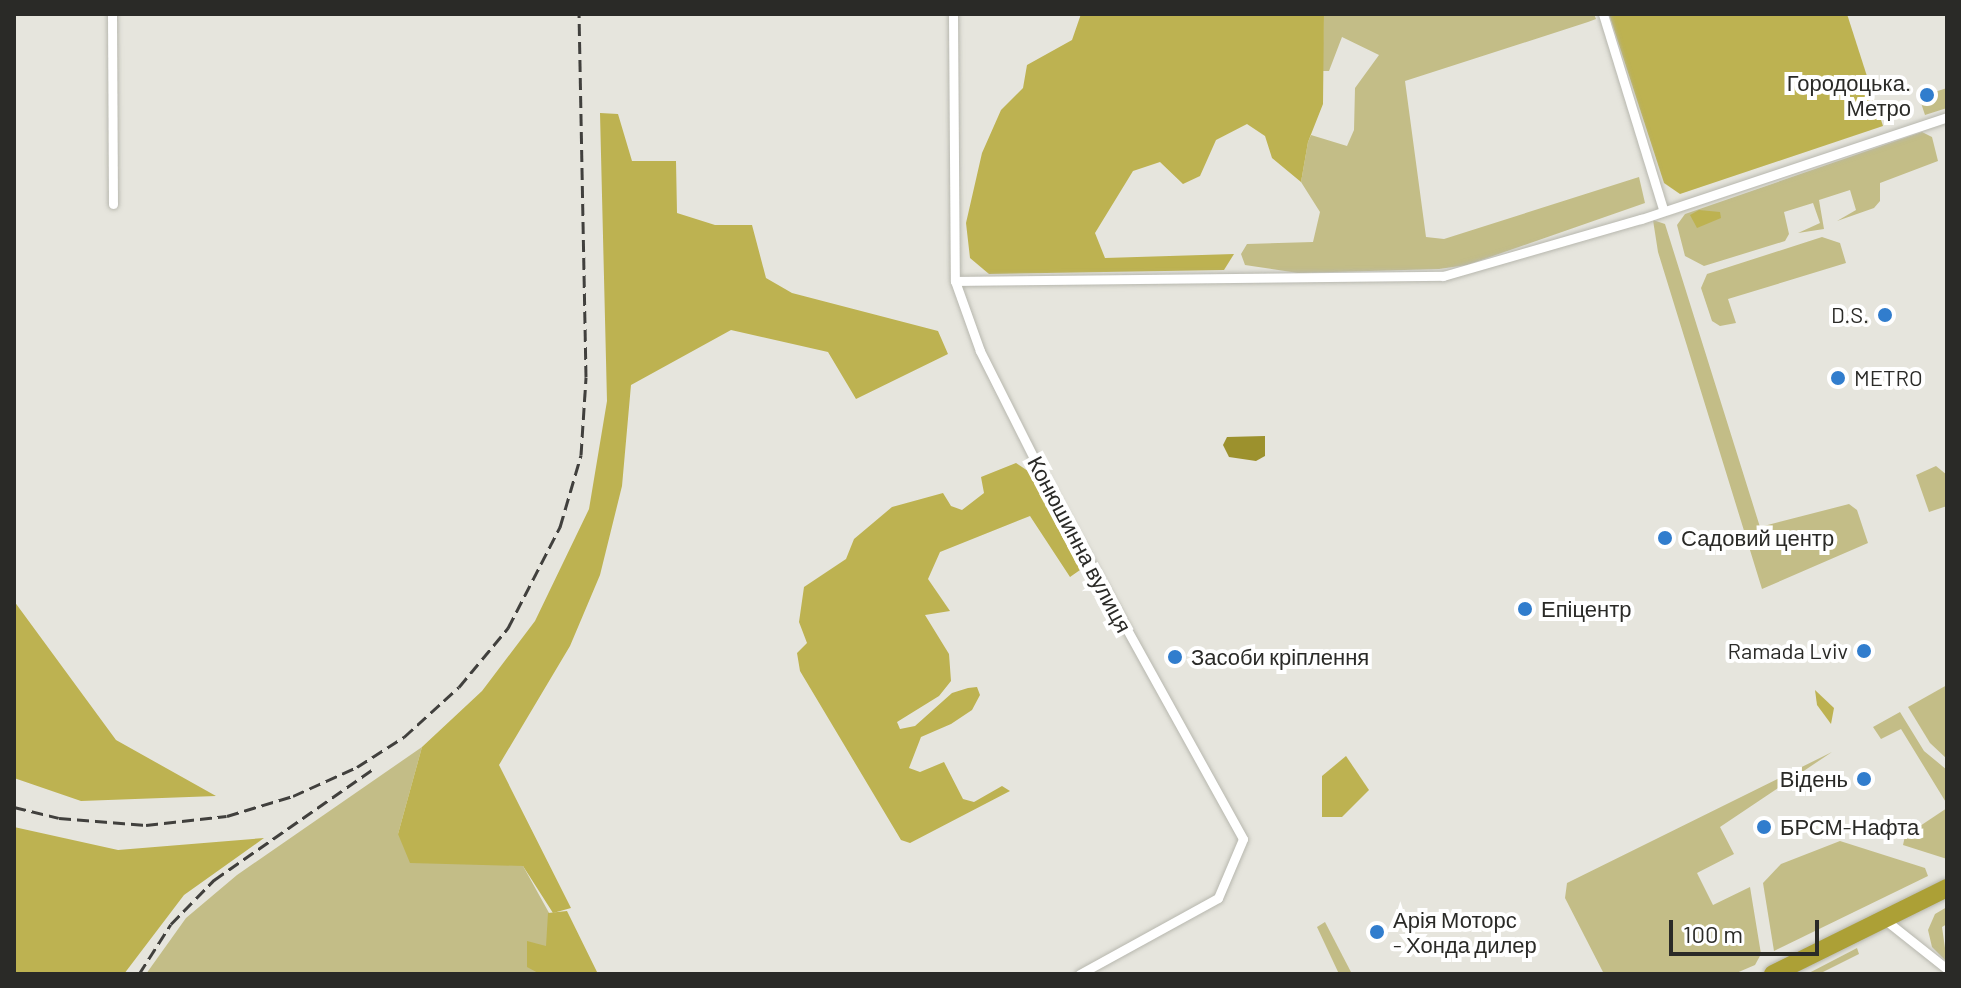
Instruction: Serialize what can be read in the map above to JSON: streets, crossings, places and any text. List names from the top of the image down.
{
  "streets": {
    "street": ["Конюшинна вулиця"]
  },
  "places": [
    "Городоцька. Метро",
    "D.S.",
    "METRO",
    "Садовий центр",
    "Епіцентр",
    "Ramada Lviv",
    "Засоби кріплення",
    "Відень",
    "БРСМ-Нафта",
    "Арія Моторс - Хонда дилер"
  ],
  "scale_bar": "100 m"
}
